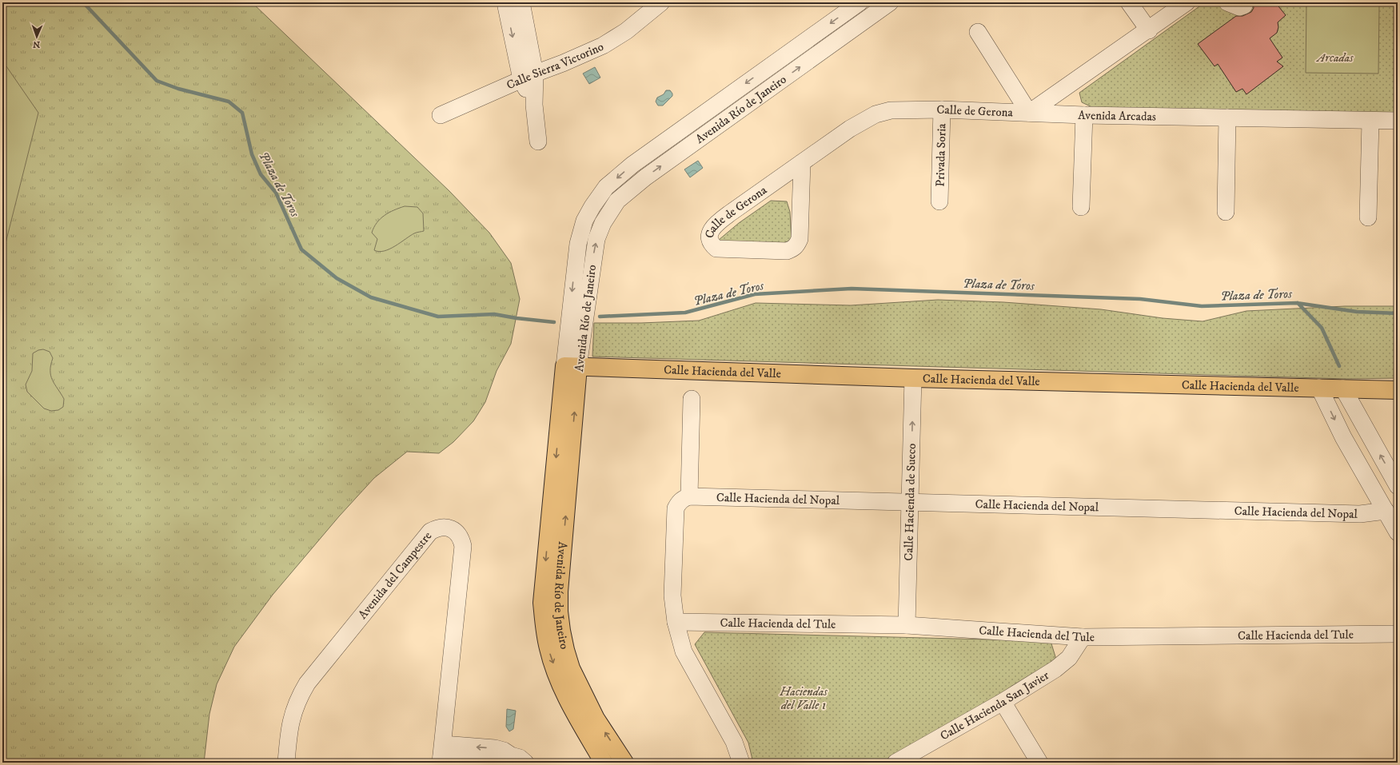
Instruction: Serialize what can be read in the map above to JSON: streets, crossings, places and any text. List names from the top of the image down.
{
  "streets": {
    "main road": ["Avenida Río de Janeiro", "Calle Hacienda del Valle"],
    "street": [
      "Calle Sierra Victorino",
      "Calle de Gerona",
      "Avenida Arcadas",
      "Privada Soria",
      "Calle Hacienda del Nopal",
      "Calle Hacienda de Sueco",
      "Avenida del Campestre",
      "Calle Hacienda del Tule",
      "Calle Hacienda San Javier"
    ]
  },
  "crossings": [
    ["Avenida Río de Janeiro", "Calle Hacienda del Valle"],
    ["Calle de Gerona", "Avenida Arcadas"],
    ["Calle de Gerona", "Privada Soria"],
    ["Calle Hacienda del Valle", "Calle Hacienda de Sueco"],
    ["Calle Hacienda del Nopal", "Calle Hacienda de Sueco"],
    ["Calle Hacienda de Sueco", "Calle Hacienda del Tule"],
    ["Calle Hacienda del Tule", "Calle Hacienda San Javier"]
  ],
  "one_way": ["Calle Hacienda de Sueco"],
  "water": ["Plaza de Toros"],
  "parks": ["Arcadas", "Haciendas del Valle 1"],
  "north": "bottom"
}
